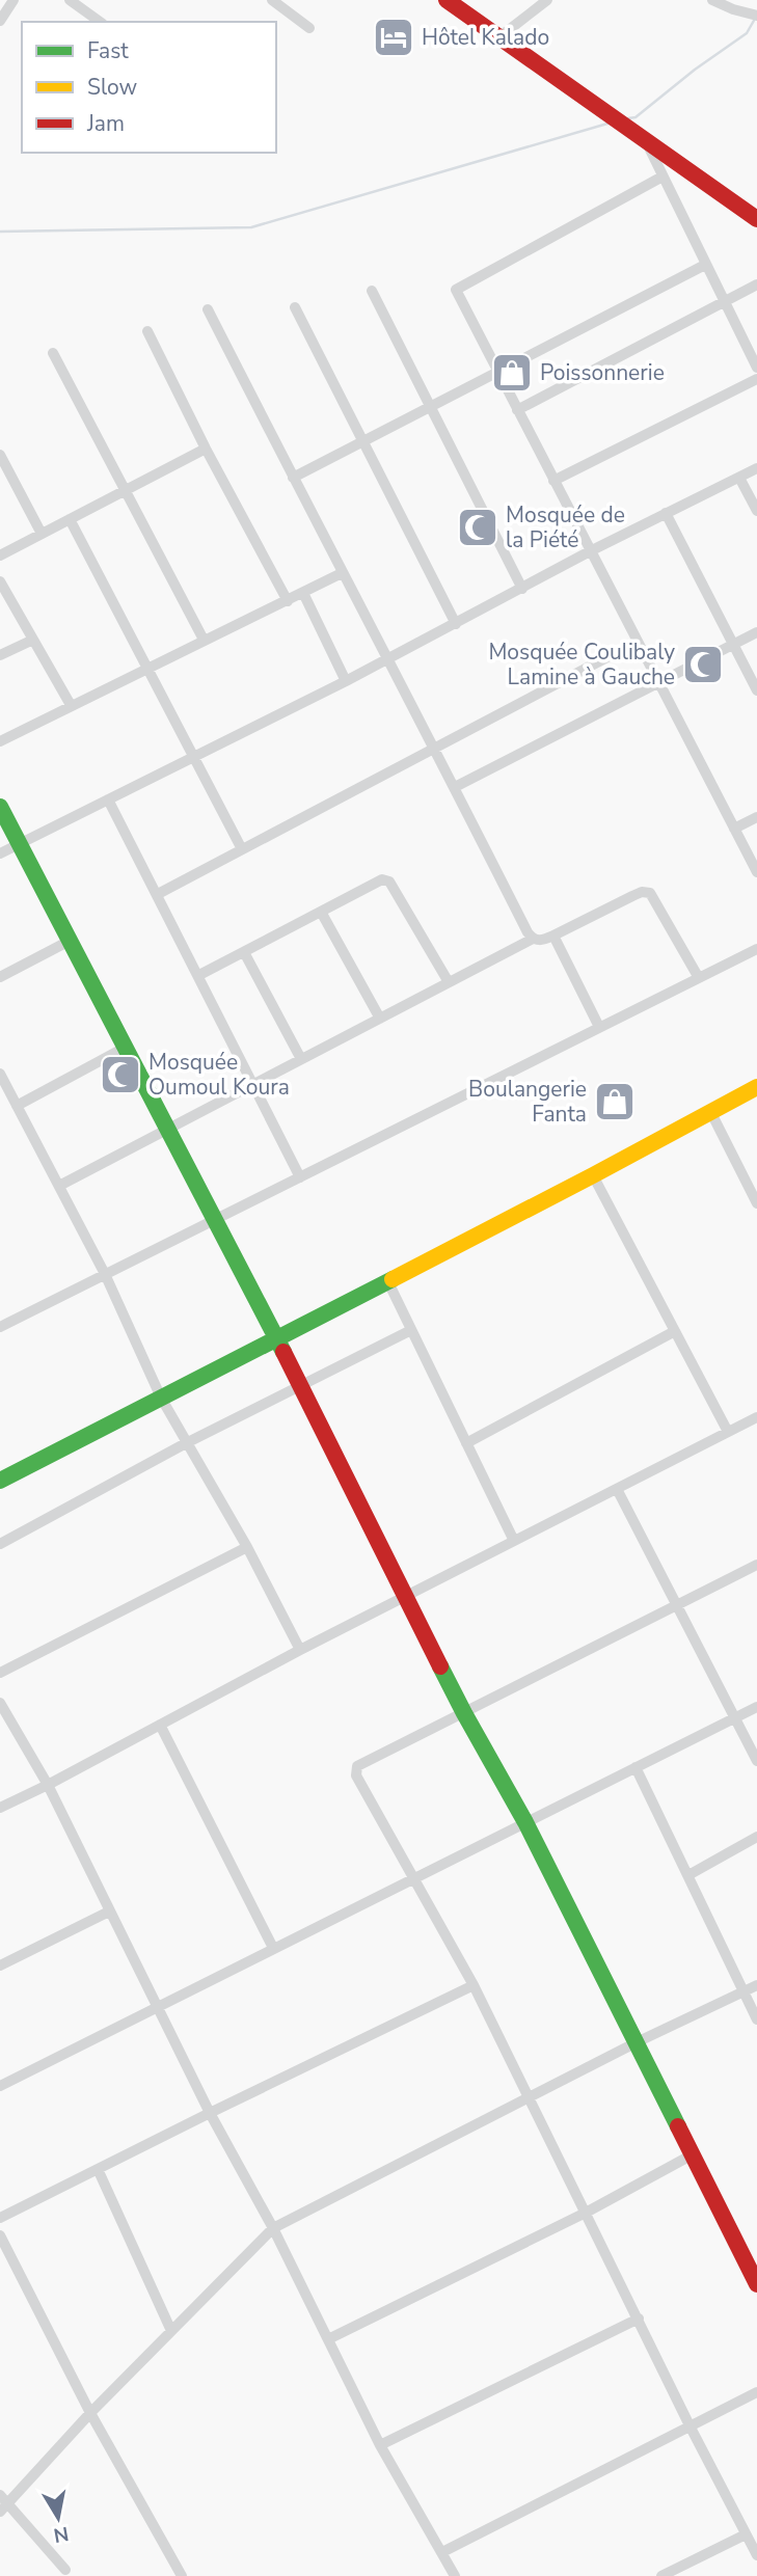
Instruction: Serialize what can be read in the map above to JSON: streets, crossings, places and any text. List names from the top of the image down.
{
  "places": {
    "hotel": ["Hôtel Kalado"],
    "shop": ["Poissonnerie", "Boulangerie Fanta"],
    "mosque": ["Mosquée de la Piété", "Mosquée Coulibaly Lamine à Gauche", "Mosquée Oumoul Koura"]
  },
  "legend": ["Fast", "Slow", "Jam"],
  "north": "bottom"
}
